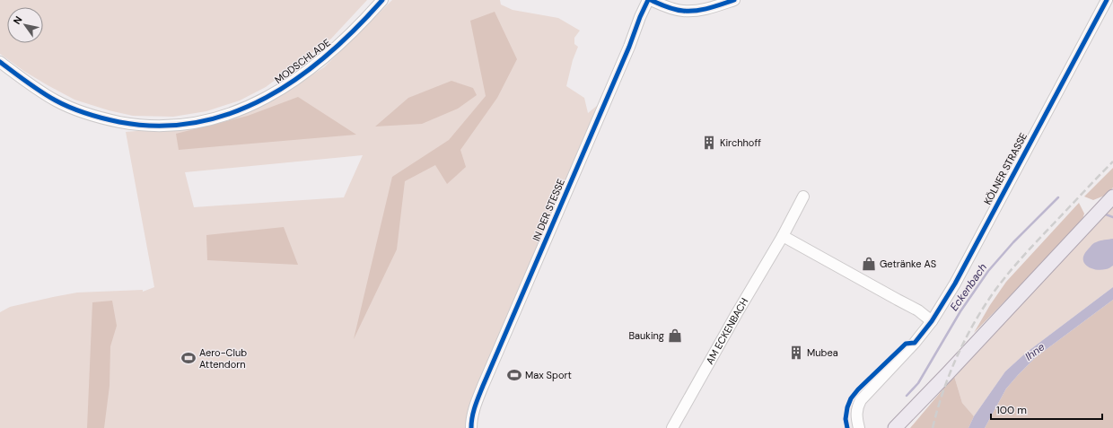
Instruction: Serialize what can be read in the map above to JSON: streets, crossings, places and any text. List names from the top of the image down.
{
  "streets": {
    "street": [
      "MODSCHLADE",
      "KÖLNER STRASSE",
      "IN DER STESSE",
      "AM ECKENBACH"
    ]
  },
  "water": ["Eckenbach", "Ihne"],
  "places": {
    "building": ["Kirchhoff", "Mubea"],
    "shop": ["Getränke AS", "Bauking"],
    "sports": ["Aero-Club Attendorn", "Max Sport"]
  },
  "scale_bar": "100 m",
  "north": "top left"
}
